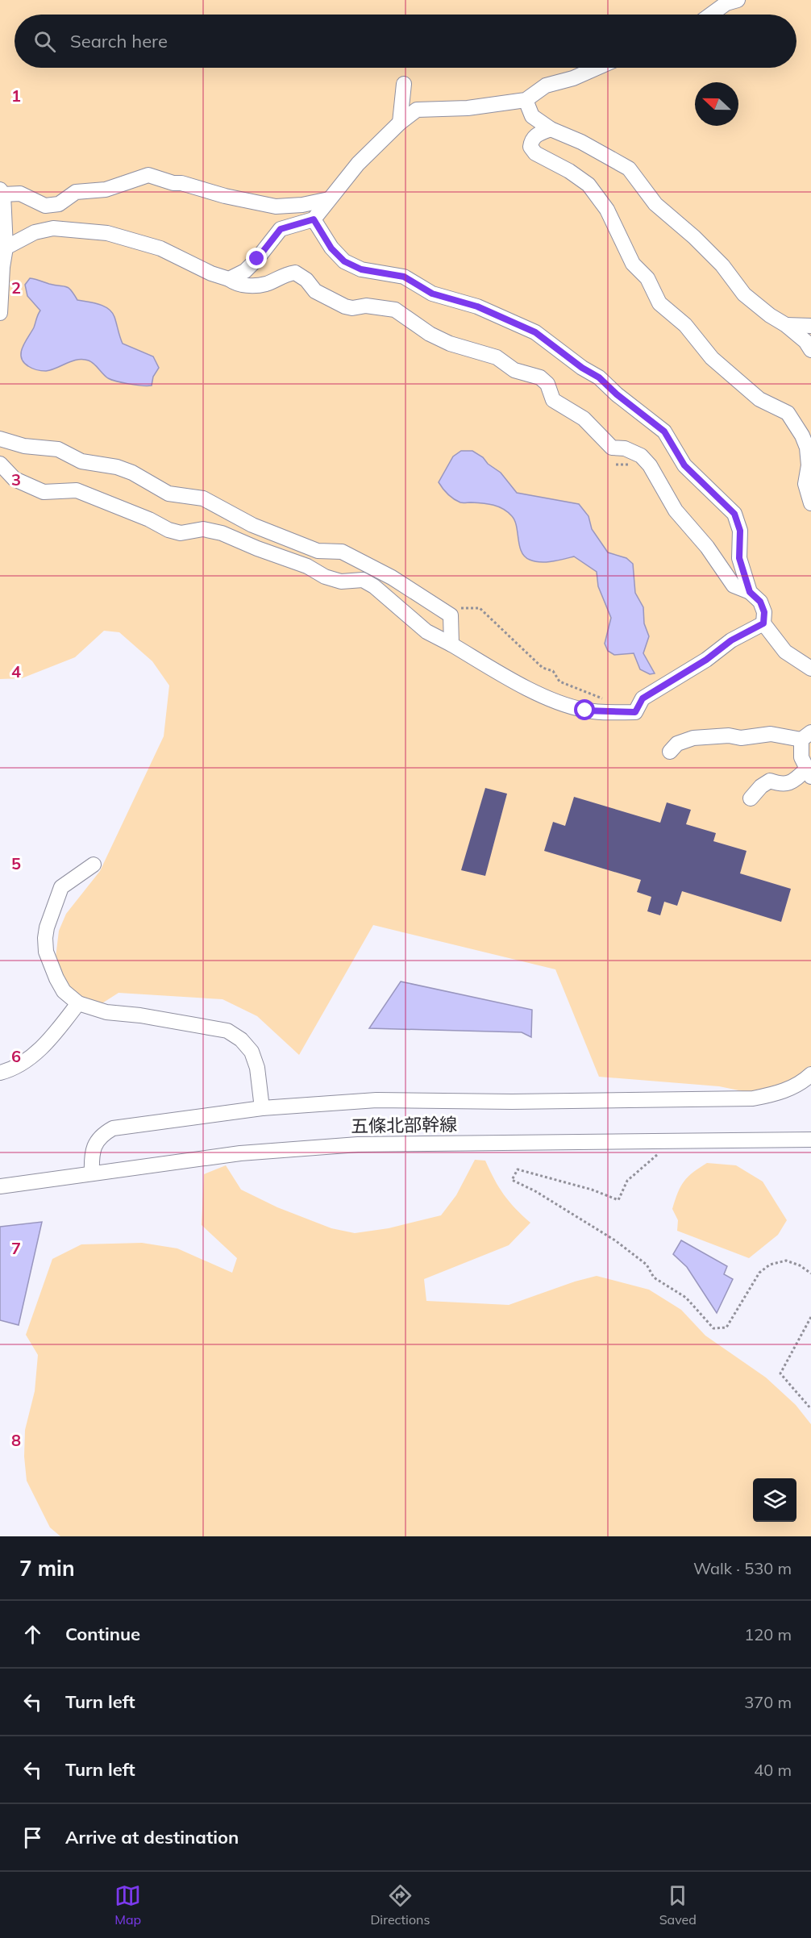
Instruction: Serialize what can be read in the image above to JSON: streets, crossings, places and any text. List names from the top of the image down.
{
  "streets": {
    "street": ["五條北部幹線"]
  },
  "north": "left",
  "page": {
    "search": "Search here",
    "heading": ["7 min", "Walk · 530 m"],
    "list": [
      ["Continue", "120 m"],
      ["Turn left", "370 m"],
      ["Turn left", "40 m"],
      "Arrive at destination"
    ],
    "nav": ["Map", "Directions", "Saved"]
  },
  "grid": {
    "rows": [
      "1",
      "2",
      "3",
      "4",
      "5",
      "6",
      "7",
      "8"
    ]
  }
}
